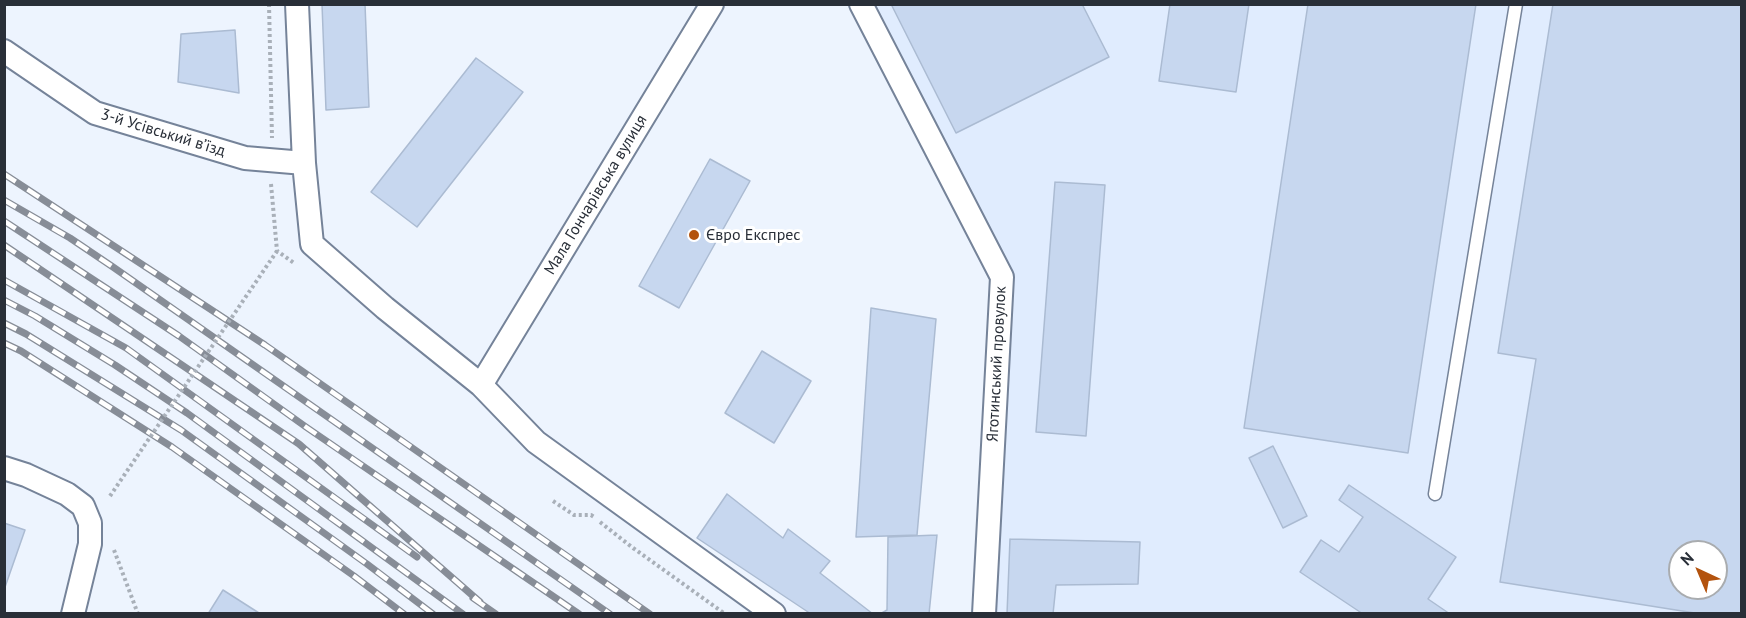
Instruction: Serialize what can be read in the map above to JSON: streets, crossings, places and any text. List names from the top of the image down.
{
  "streets": {
    "street": ["3-й Усівський в’їзд", "Мала Гончарівська вулиця", "Яготинський провулок"]
  },
  "places": ["Євро Експрес"],
  "north": "top left"
}
